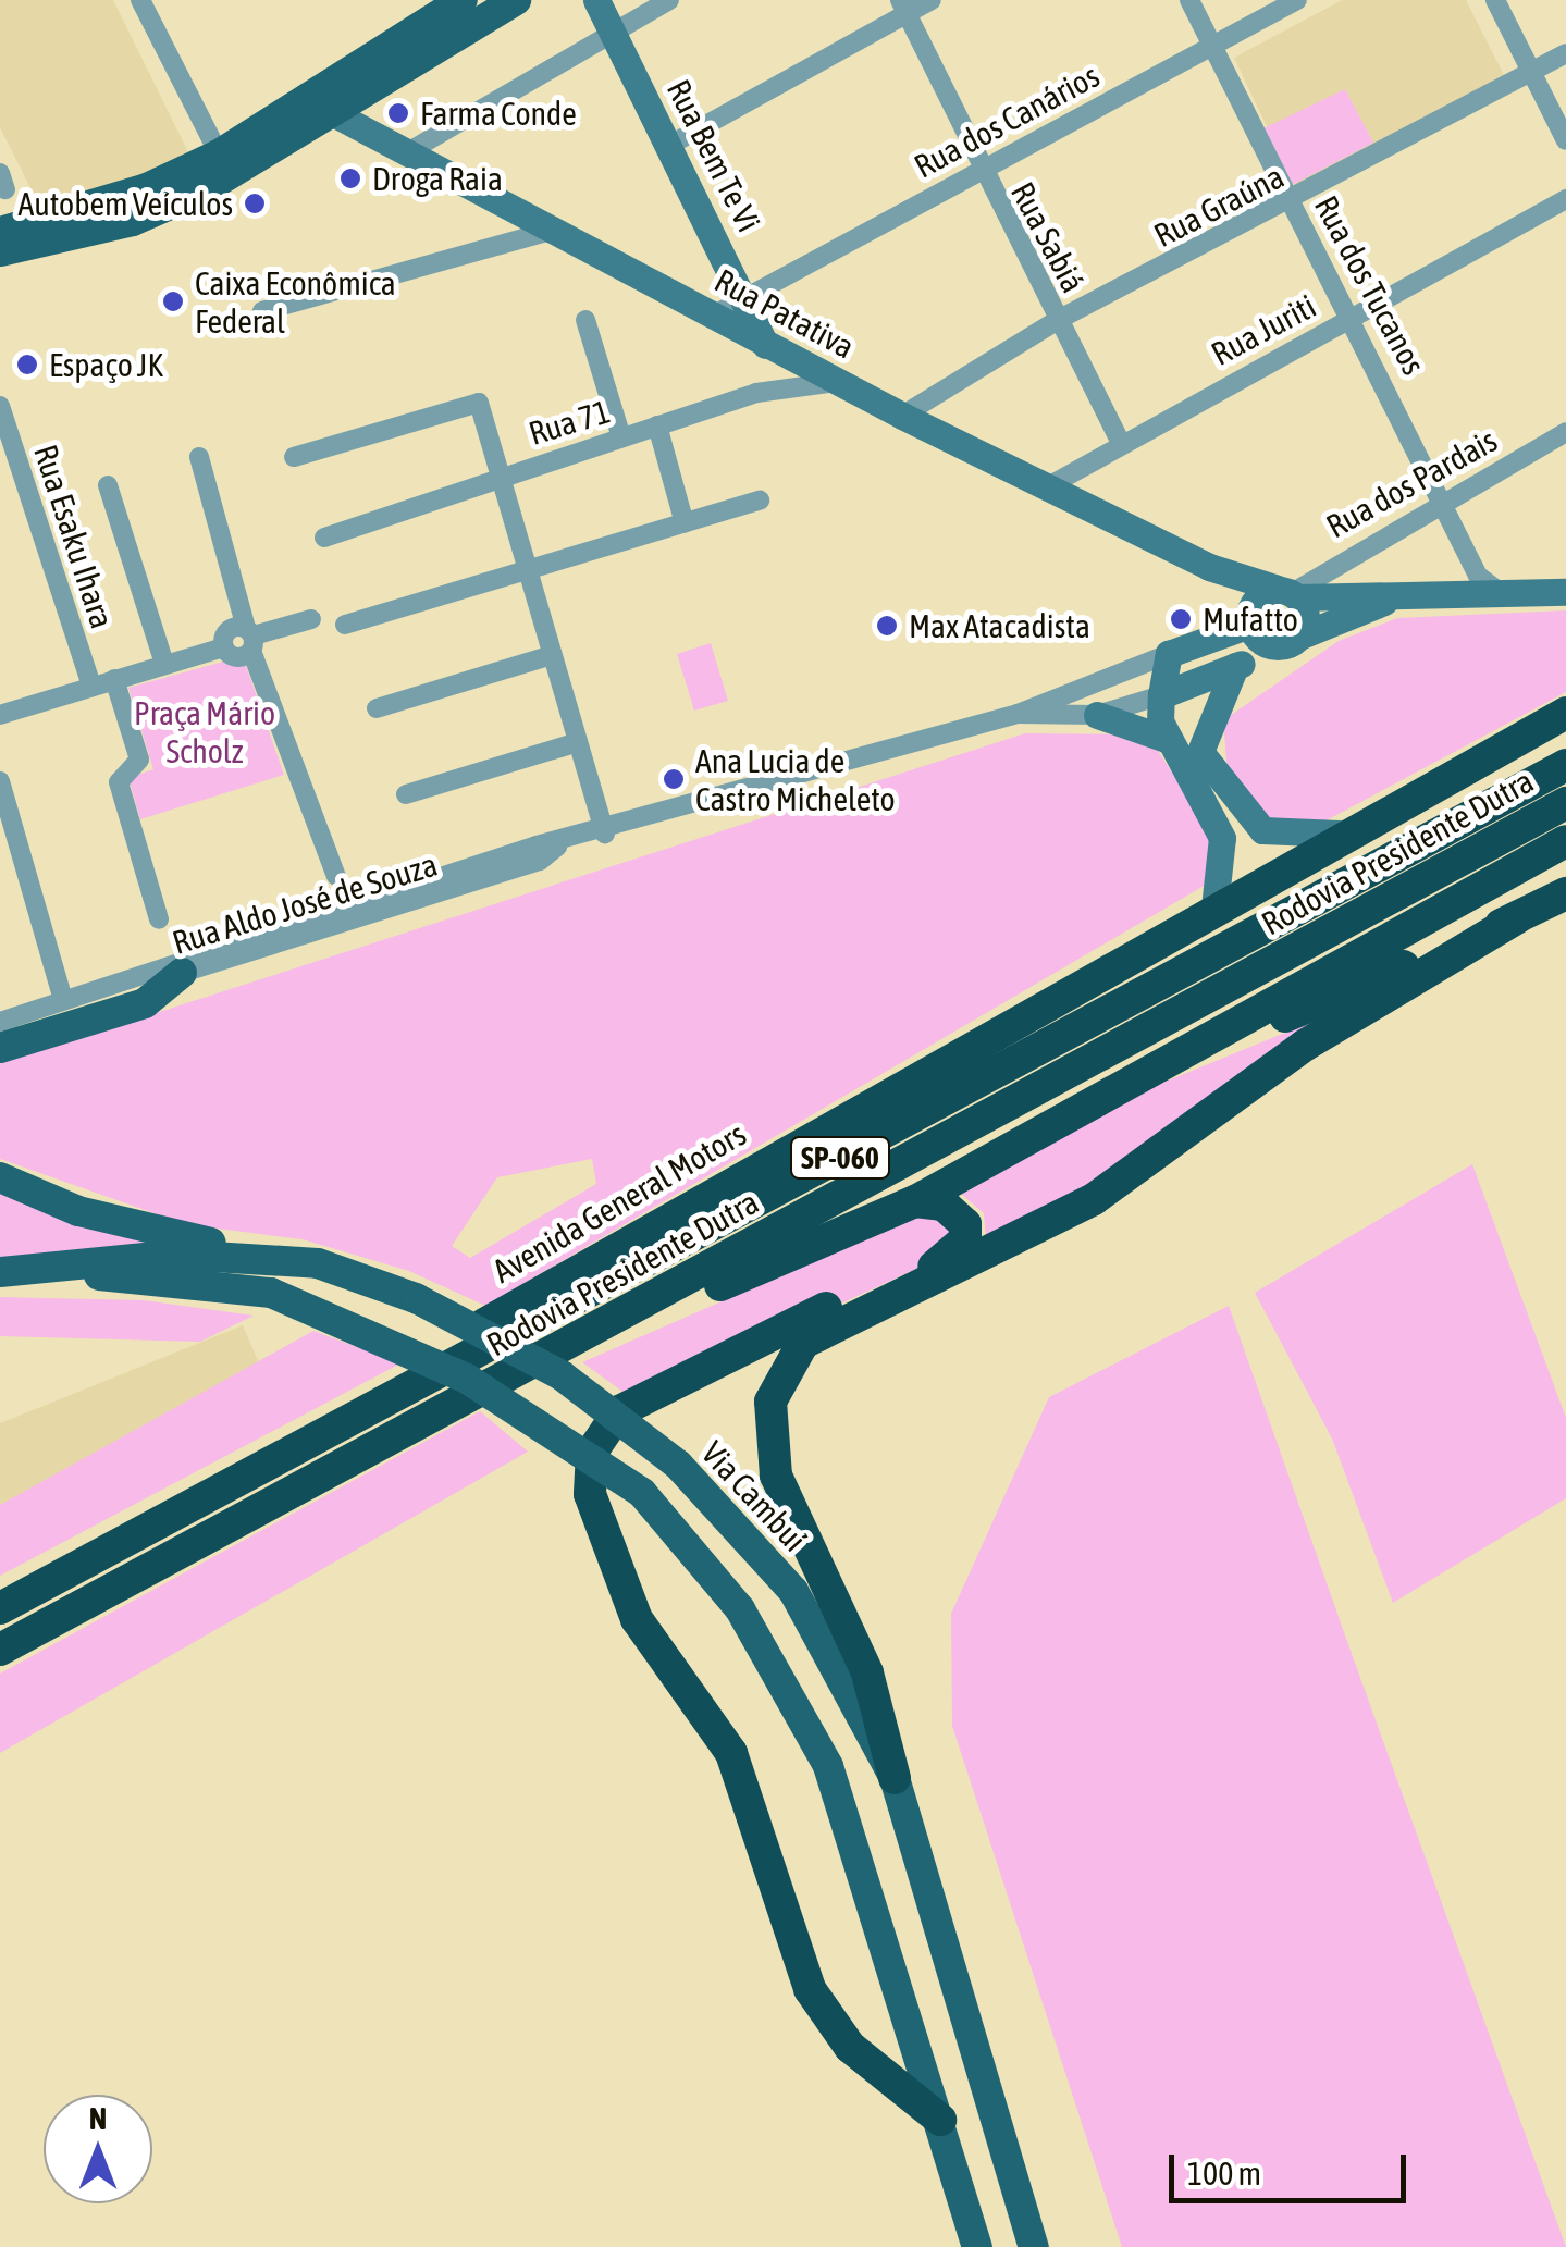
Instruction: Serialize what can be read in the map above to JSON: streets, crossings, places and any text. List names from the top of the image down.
{
  "streets": {
    "highway": ["Rodovia Presidente Dutra", "SP-060", "Avenida General Motors"],
    "main road": ["Rua Bem Te Vi", "Rua Patativa", "Via Cambuí"],
    "street": [
      "Rua dos Canários",
      "Rua Graúna",
      "Rua Sabiá",
      "Rua dos Tucanos",
      "Rua Juriti",
      "Rua 71",
      "Rua dos Pardais",
      "Rua Esaku Ihara",
      "Rua Aldo José de Souza"
    ]
  },
  "crossings": [
    ["Rua dos Canários", "Rua Bem Te Vi"],
    ["Rua dos Canários", "Rua Sabiá"],
    ["Rua dos Canários", "Rua dos Tucanos"],
    ["Rua dos Canários", "Rua Patativa"],
    ["Rua Bem Te Vi", "Rua Patativa"],
    ["Rua Graúna", "Rua Sabiá"],
    ["Rua Graúna", "Rua dos Tucanos"],
    ["Rua Graúna", "Rua Patativa"],
    ["Rua Sabiá", "Rua Juriti"],
    ["Rua dos Tucanos", "Rua Patativa"],
    ["Rua dos Tucanos", "Rua Juriti"],
    ["Rua dos Tucanos", "Rua dos Pardais"],
    ["Rua Patativa", "Rua Juriti"],
    ["Rua Patativa", "Rua 71"],
    ["Rua Patativa", "Rua dos Pardais"],
    ["Rodovia Presidente Dutra", "Avenida General Motors"]
  ],
  "parks": ["Praça Mário Scholz"],
  "places": [
    "Farma Conde",
    "Droga Raia",
    "Autobem Veículos",
    "Caixa Econômica Federal",
    "Espaço JK",
    "Mufatto",
    "Max Atacadista",
    "Ana Lucia de Castro Micheleto"
  ],
  "scale_bar": "100 m",
  "north": "top"
}
